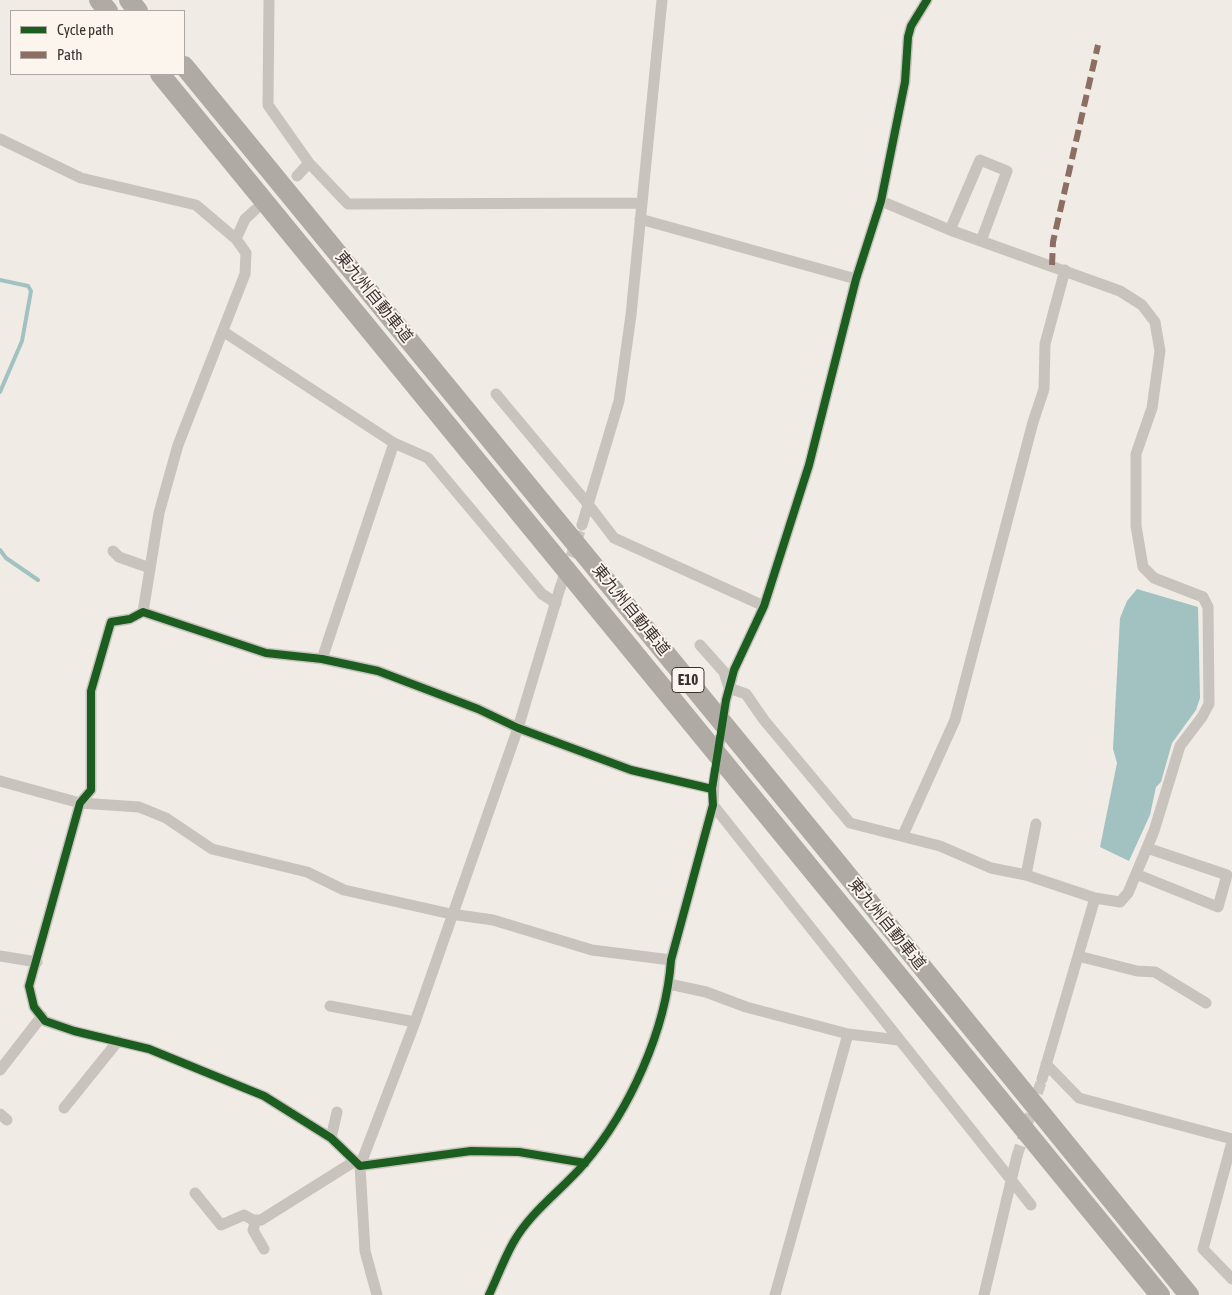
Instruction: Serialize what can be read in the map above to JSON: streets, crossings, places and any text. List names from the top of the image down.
{
  "streets": {
    "highway": ["東九州自動車道", "E10"]
  },
  "legend": ["Cycle path", "Path"]
}
